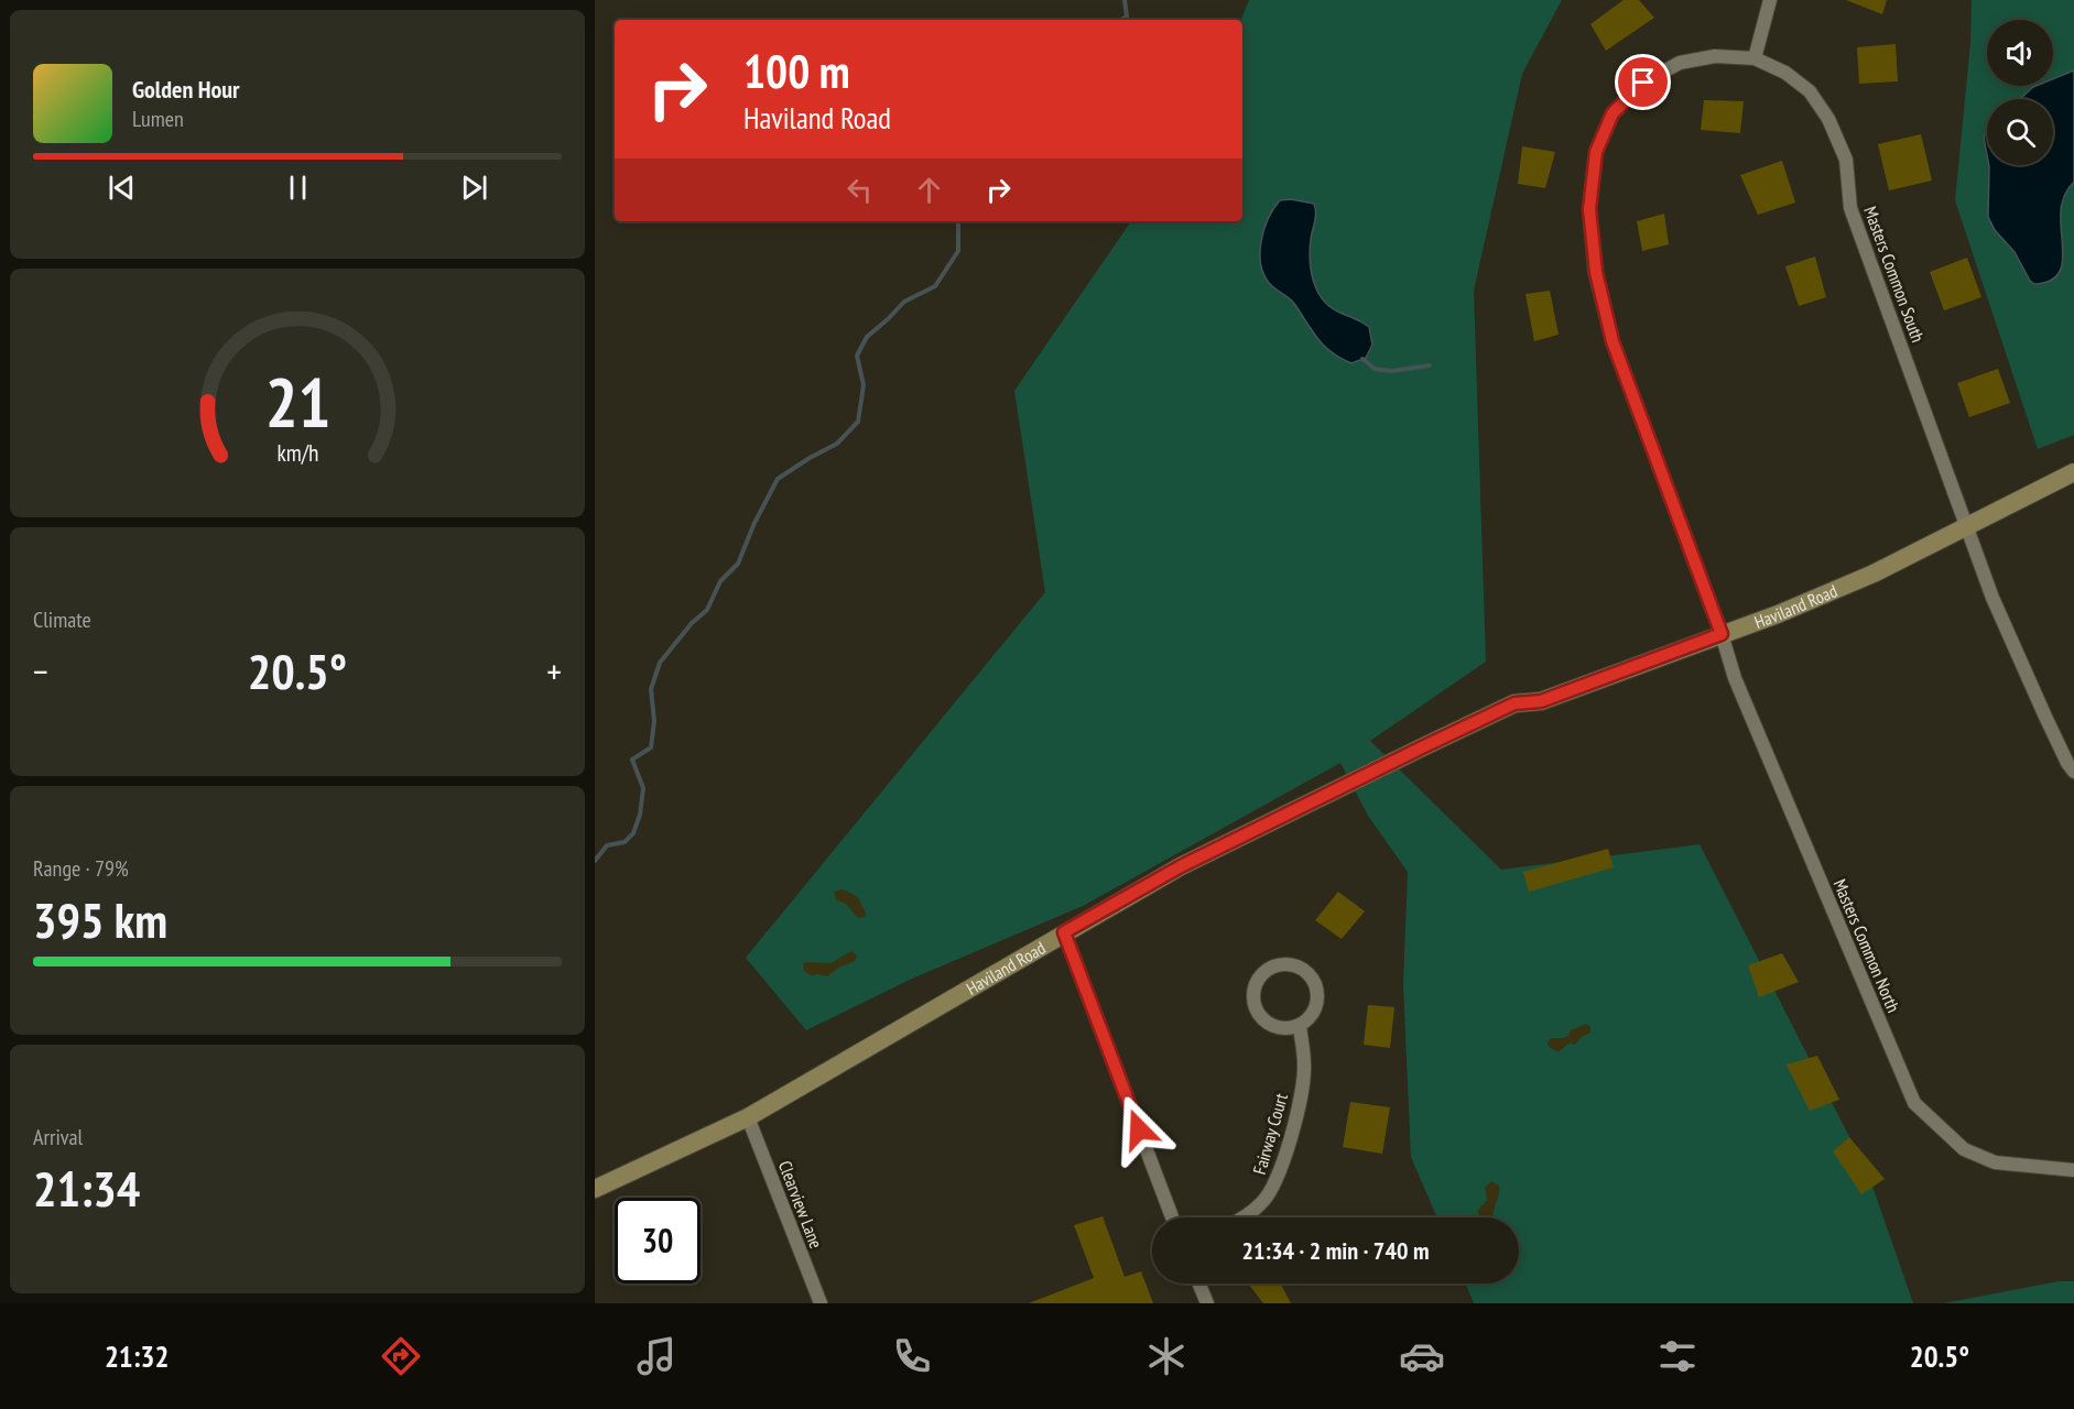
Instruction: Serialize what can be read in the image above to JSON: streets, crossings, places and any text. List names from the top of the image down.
{
  "streets": {
    "street": [
      "Masters Common South",
      "Haviland Road",
      "Masters Common North",
      "Fairway Court",
      "Clearview Lane"
    ]
  },
  "crossings": [
    ["Masters Common South", "Haviland Road"],
    ["Masters Common South", "Masters Common North"],
    ["Haviland Road", "Masters Common North"],
    ["Haviland Road", "Clearview Lane"]
  ],
  "page": {
    "turn": ["100 m", "Haviland Road"],
    "song": ["Golden Hour", "Lumen"],
    "tile": [
      "Climate",
      ["Range · 79%", "395 km"],
      ["Arrival", "21:34"]
    ],
    "heat": ["−", "20.5°", "+"],
    "limit": "30",
    "trip": "21:34 · 2 min · 740 m",
    "tabs": ["21:32", "20.5°"],
    "gauge": ["21", "km/h"]
  }
}
